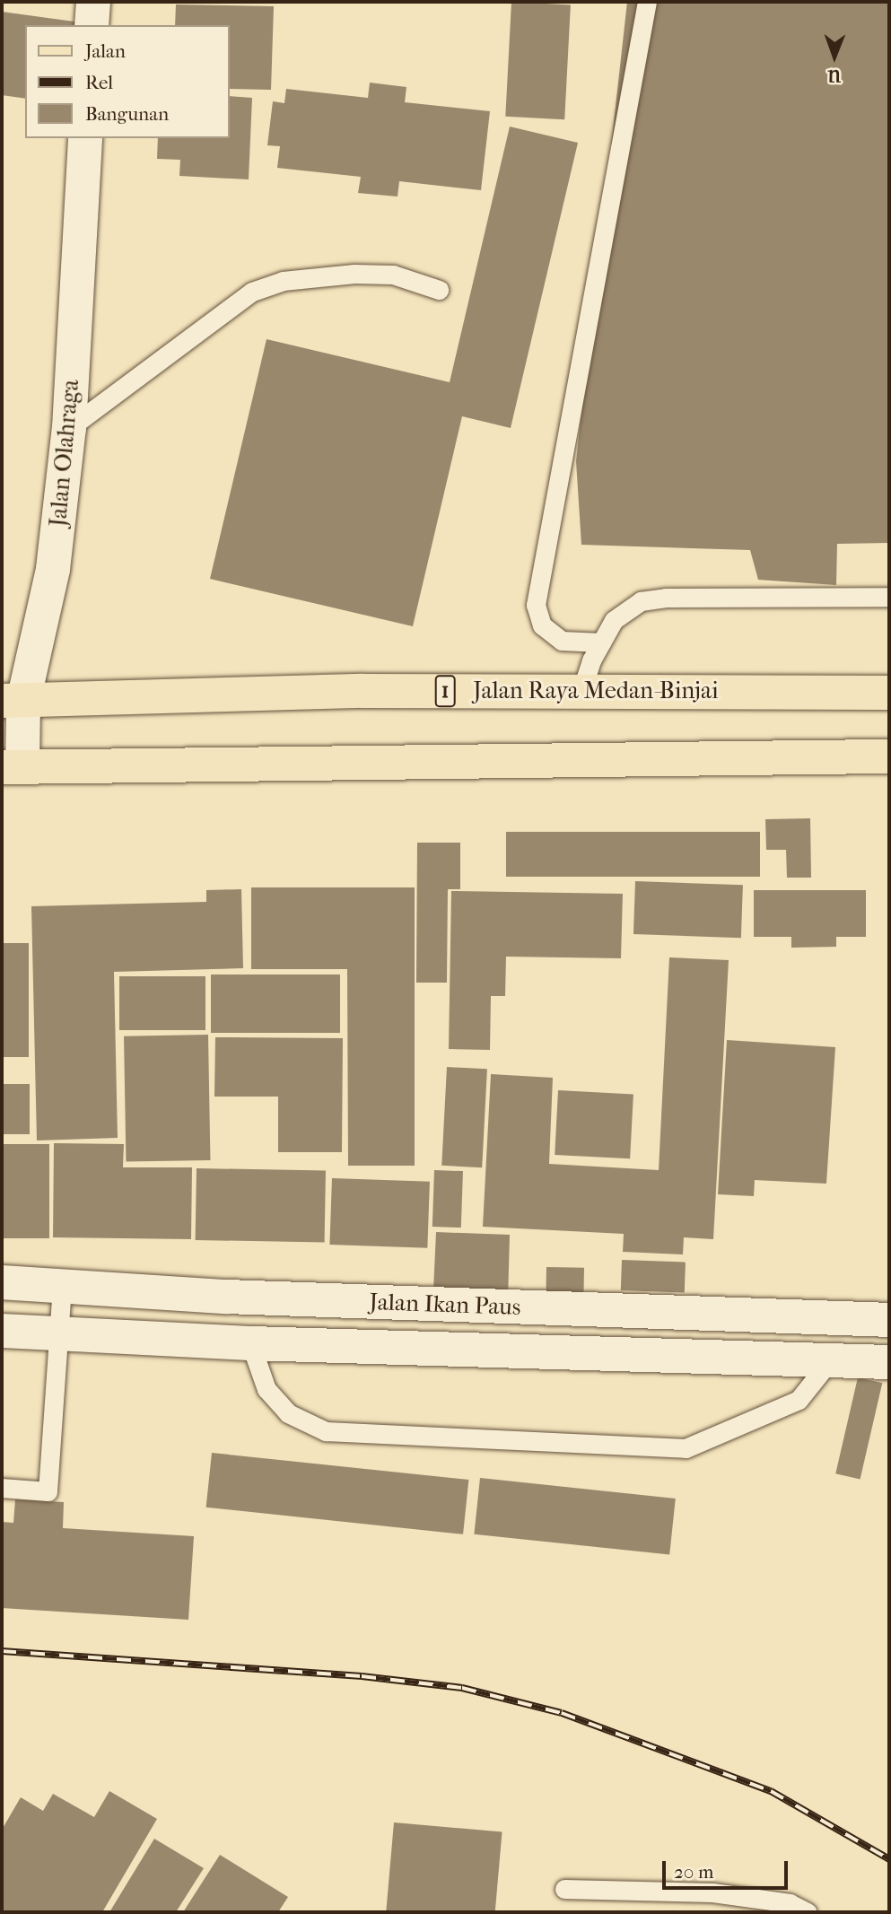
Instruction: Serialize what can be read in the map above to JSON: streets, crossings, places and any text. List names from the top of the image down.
{
  "streets": {
    "main road": ["1", "Jalan Raya Medan-Binjai"],
    "street": ["Jalan Olahraga", "Jalan Ikan Paus"]
  },
  "crossings": [
    ["Jalan Olahraga", "Jalan Raya Medan-Binjai"]
  ],
  "legend": ["Jalan", "Rel", "Bangunan"],
  "scale_bar": "20 m",
  "north": "bottom"
}
